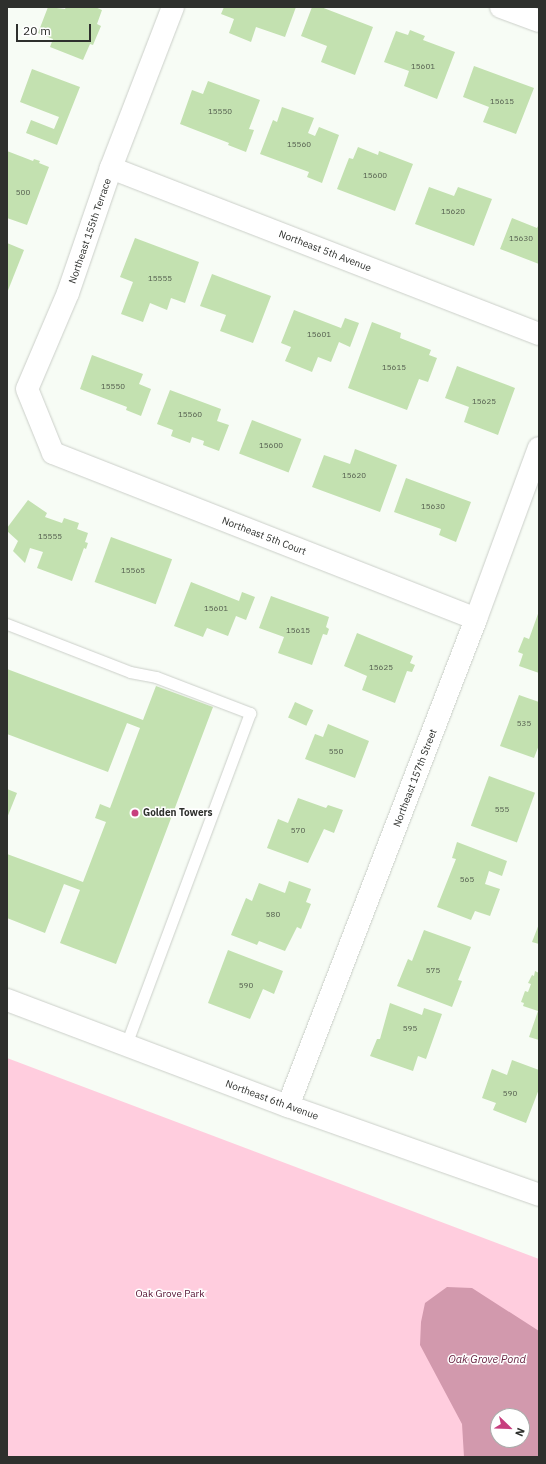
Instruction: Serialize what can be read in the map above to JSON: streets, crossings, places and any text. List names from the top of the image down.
{
  "streets": {
    "street": [
      "Northeast 155th Terrace",
      "Northeast 5th Avenue",
      "Northeast 5th Court",
      "Northeast 157th Street",
      "Northeast 6th Avenue"
    ]
  },
  "crossings": [
    ["Northeast 155th Terrace", "Northeast 5th Avenue"],
    ["Northeast 155th Terrace", "Northeast 5th Court"],
    ["Northeast 5th Court", "Northeast 157th Street"],
    ["Northeast 157th Street", "Northeast 6th Avenue"]
  ],
  "water": ["Oak Grove Pond"],
  "parks": ["Oak Grove Park"],
  "places": ["Golden Towers"],
  "house_numbers": [
    "15601",
    "15615",
    "15550",
    "15560",
    "15600",
    "500",
    "15620",
    "15630",
    "15555",
    "15601",
    "15615",
    "15550",
    "15625",
    "15560",
    "15600",
    "15620",
    "15630",
    "15555",
    "15565",
    "15601",
    "15615",
    "15625",
    "535",
    "550",
    "555",
    "570",
    "565",
    "580",
    "575",
    "590",
    "595",
    "590"
  ],
  "scale_bar": "20 m",
  "north": "bottom right"
}
